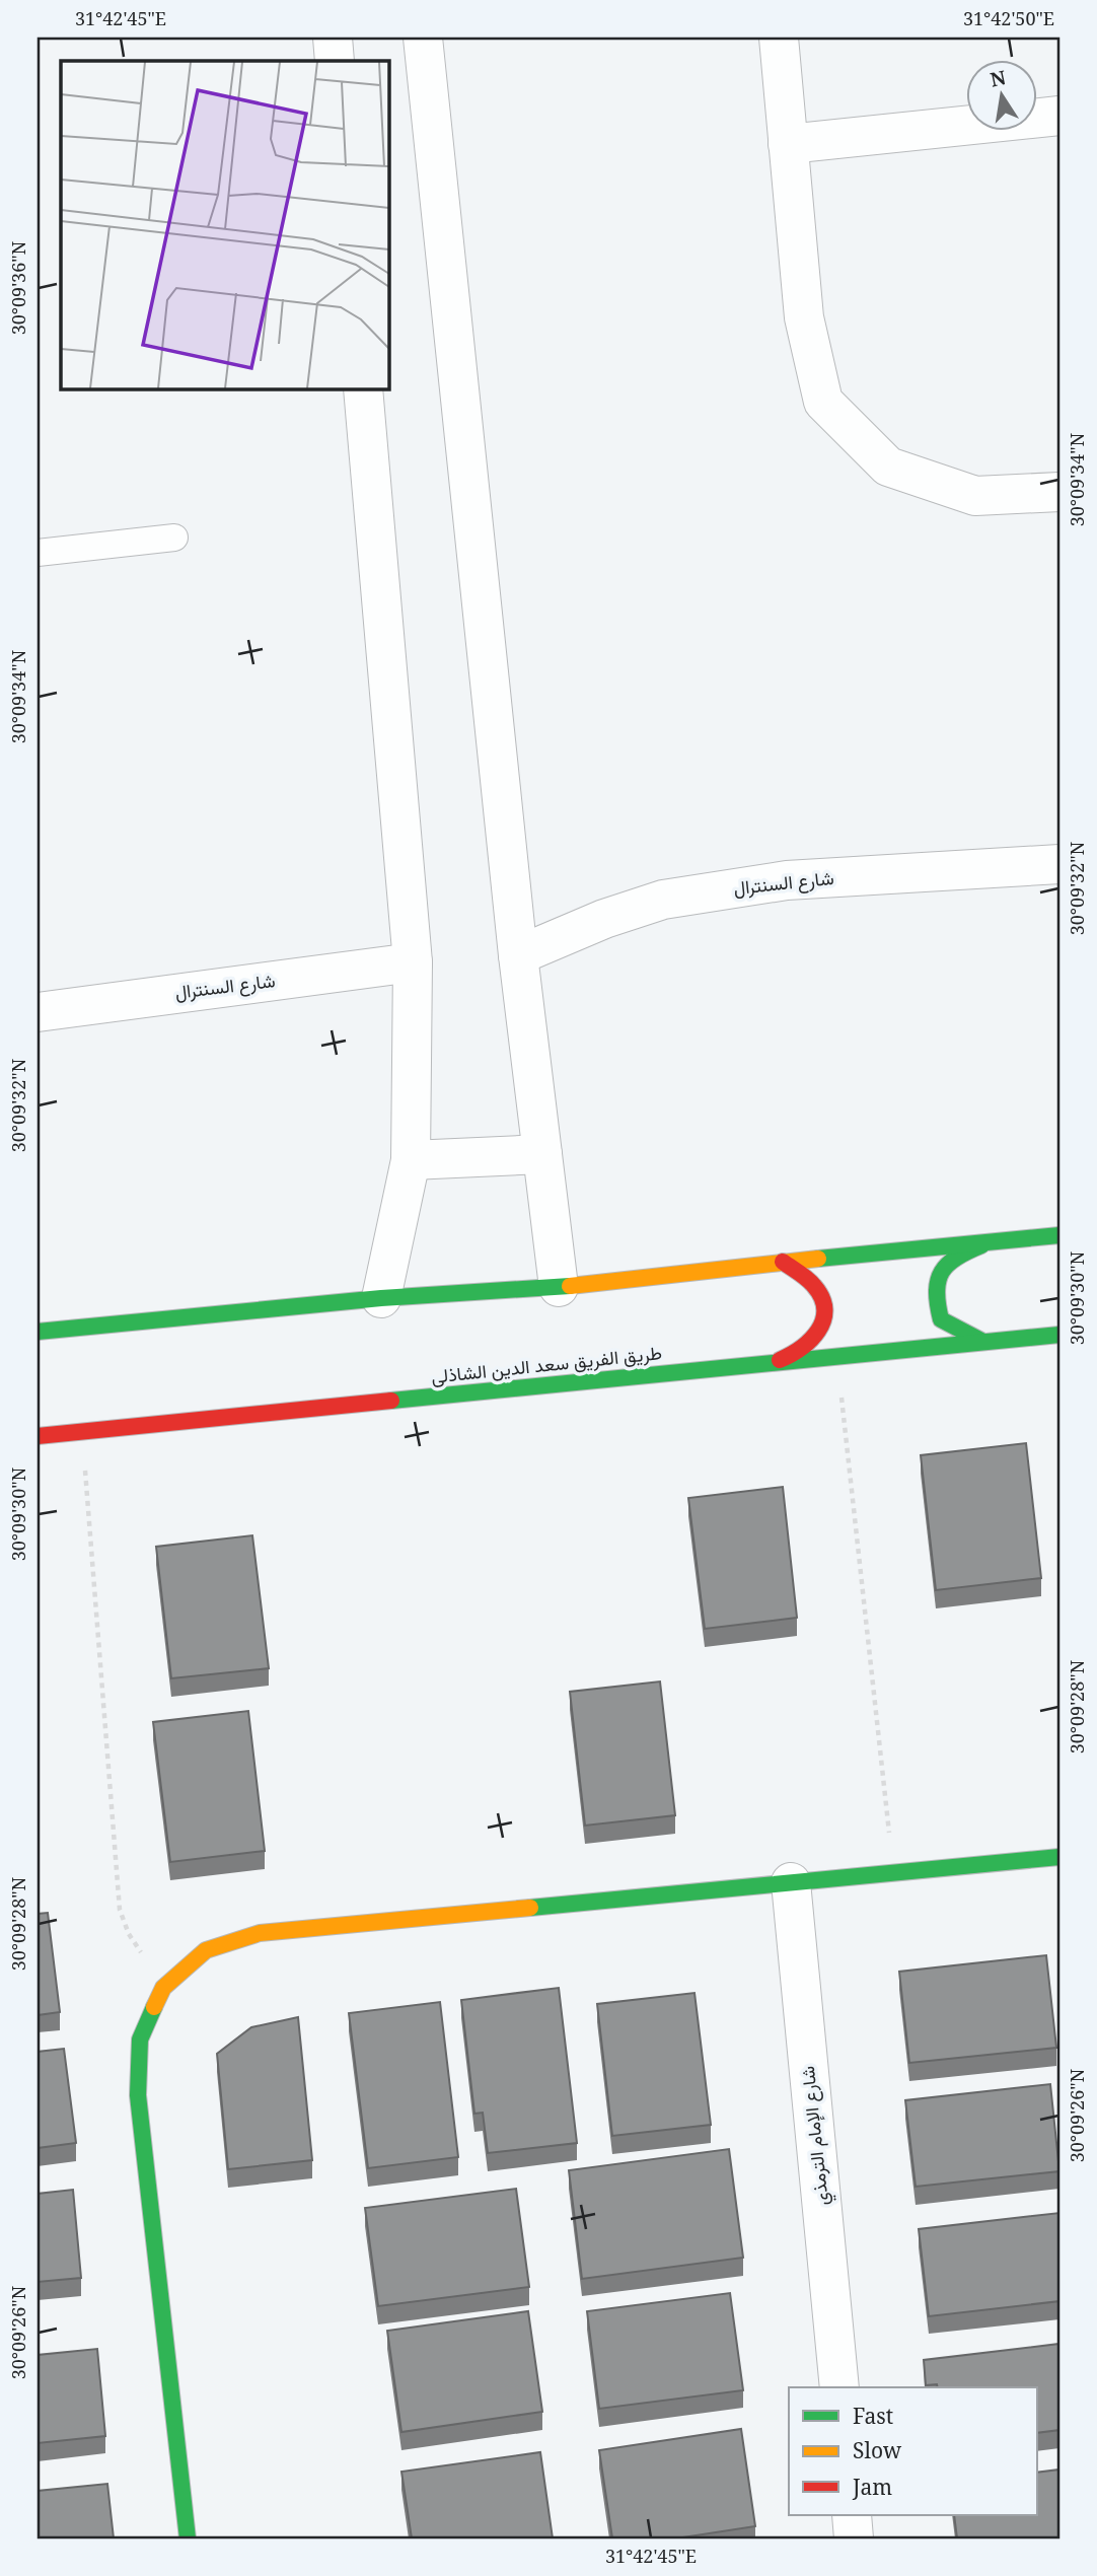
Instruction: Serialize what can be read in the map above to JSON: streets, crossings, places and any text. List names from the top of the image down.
{
  "streets": {
    "street": ["شارع السنترال", "طريق الفريق سعد الدين الشاذلى", "شارع الإمام الترمذي"]
  },
  "legend": ["Fast", "Slow", "Jam"],
  "north": "top",
  "coordinates": [
    "31°42'45\"E",
    "31°42'50\"E",
    "30°09'36\"N",
    "30°09'34\"N",
    "30°09'32\"N",
    "30°09'30\"N",
    "30°09'28\"N",
    "30°09'26\"N"
  ]
}
